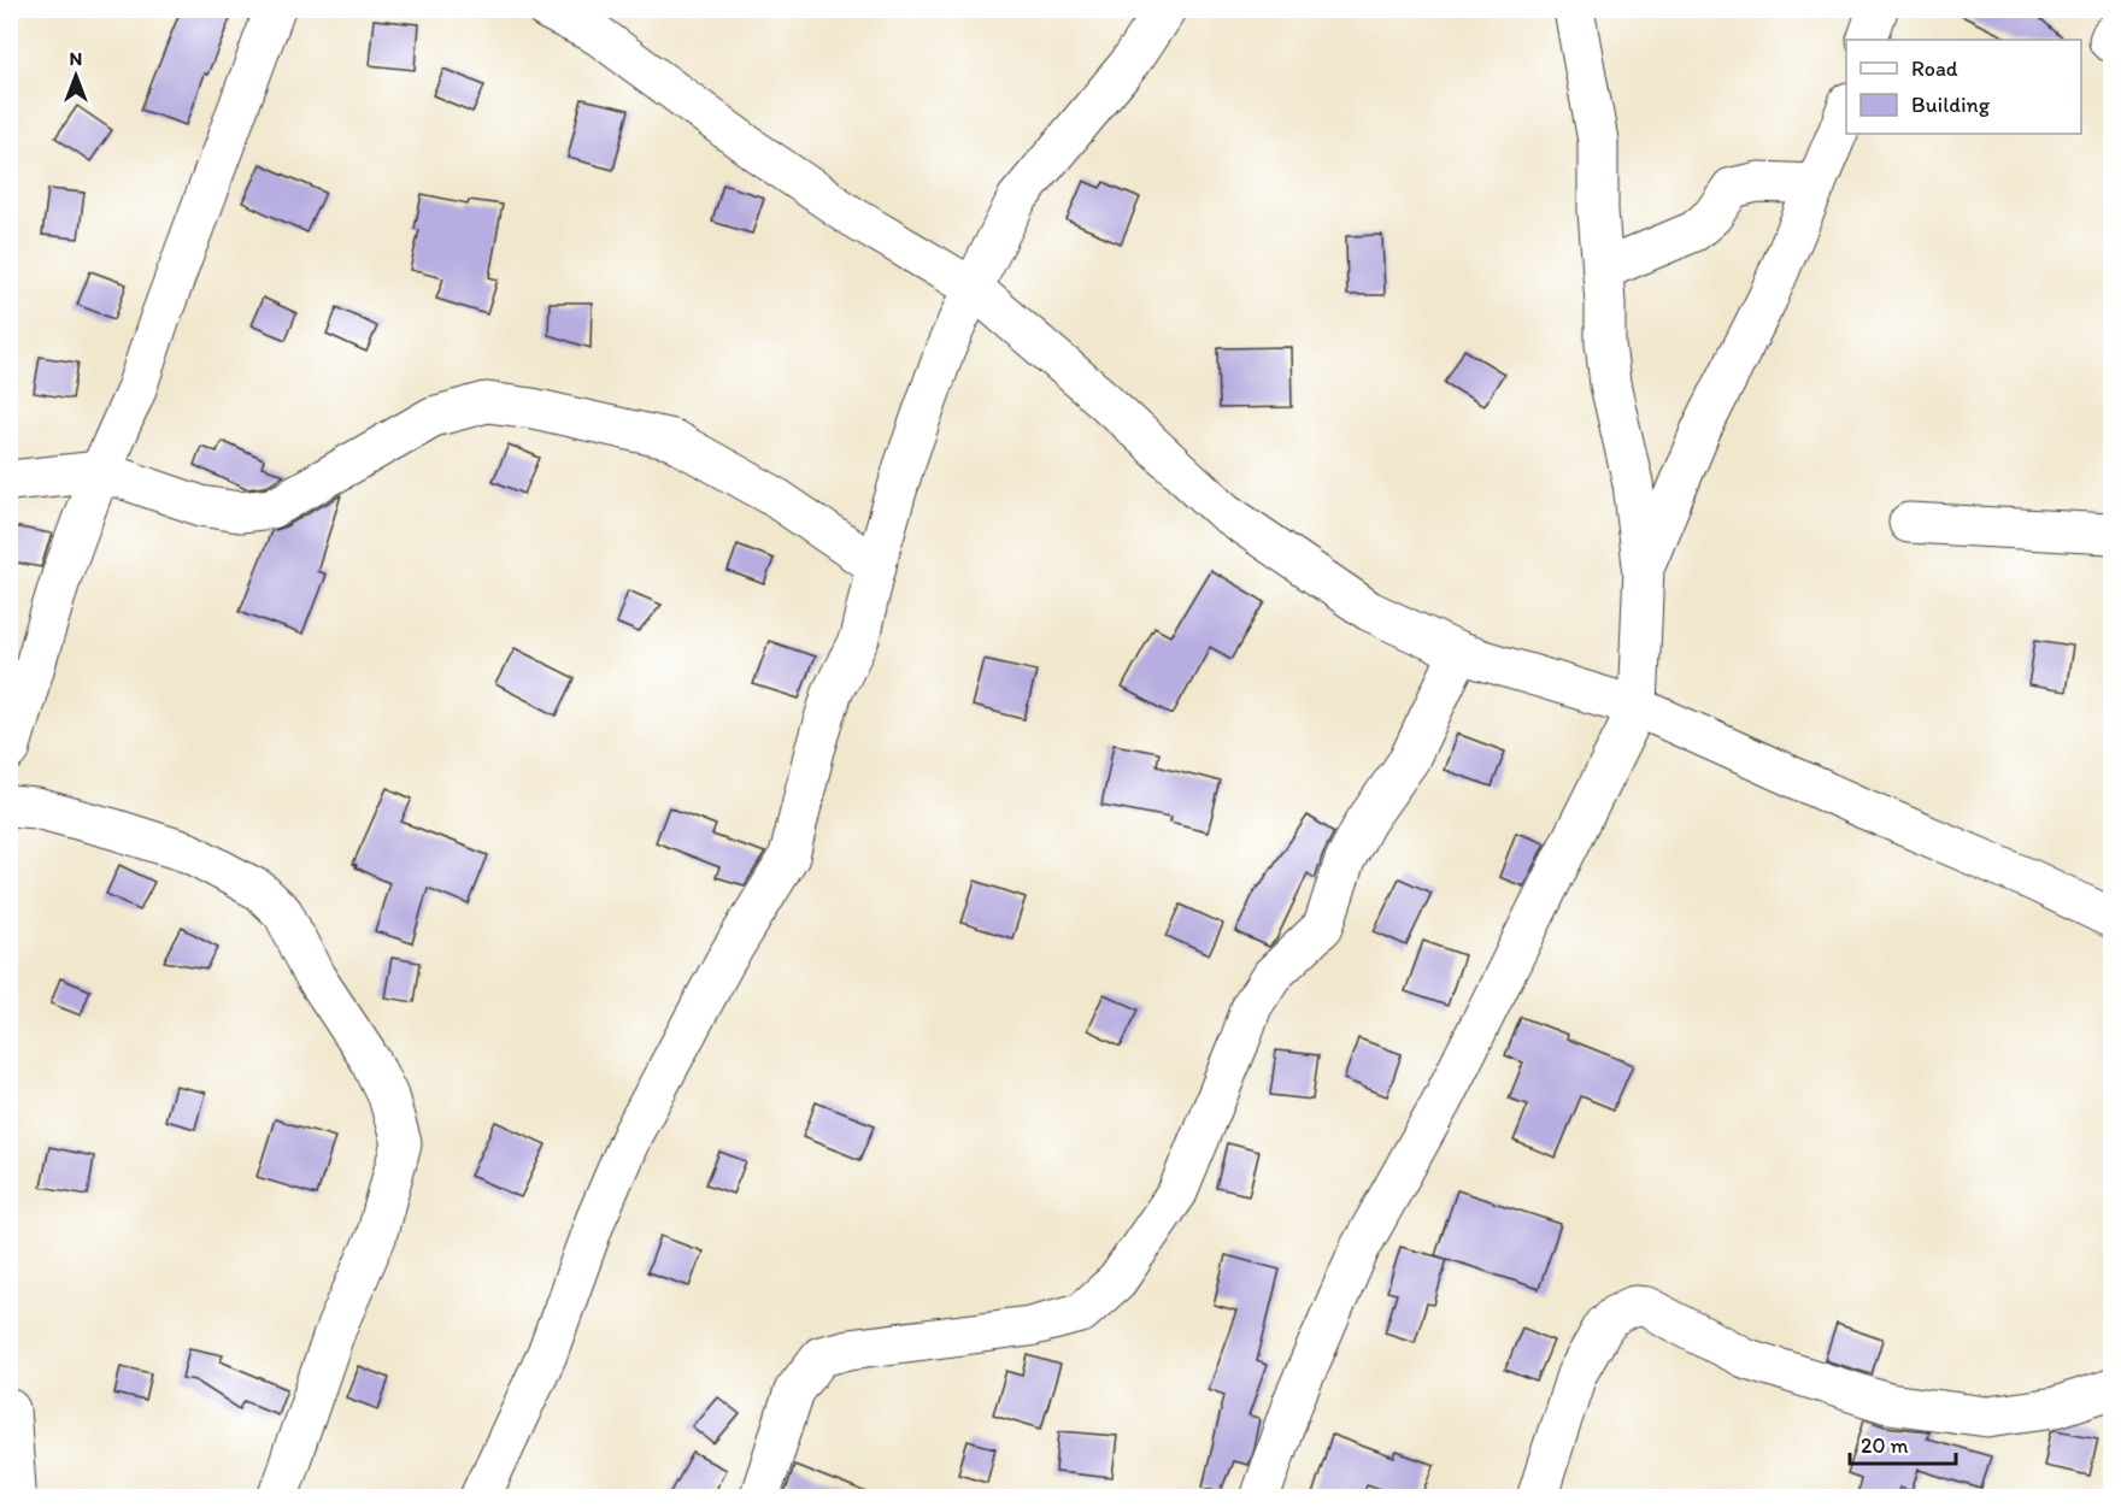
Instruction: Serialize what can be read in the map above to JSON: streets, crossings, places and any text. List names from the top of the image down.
{
  "legend": ["Road", "Building"],
  "scale_bar": "20 m",
  "north": "top"
}
